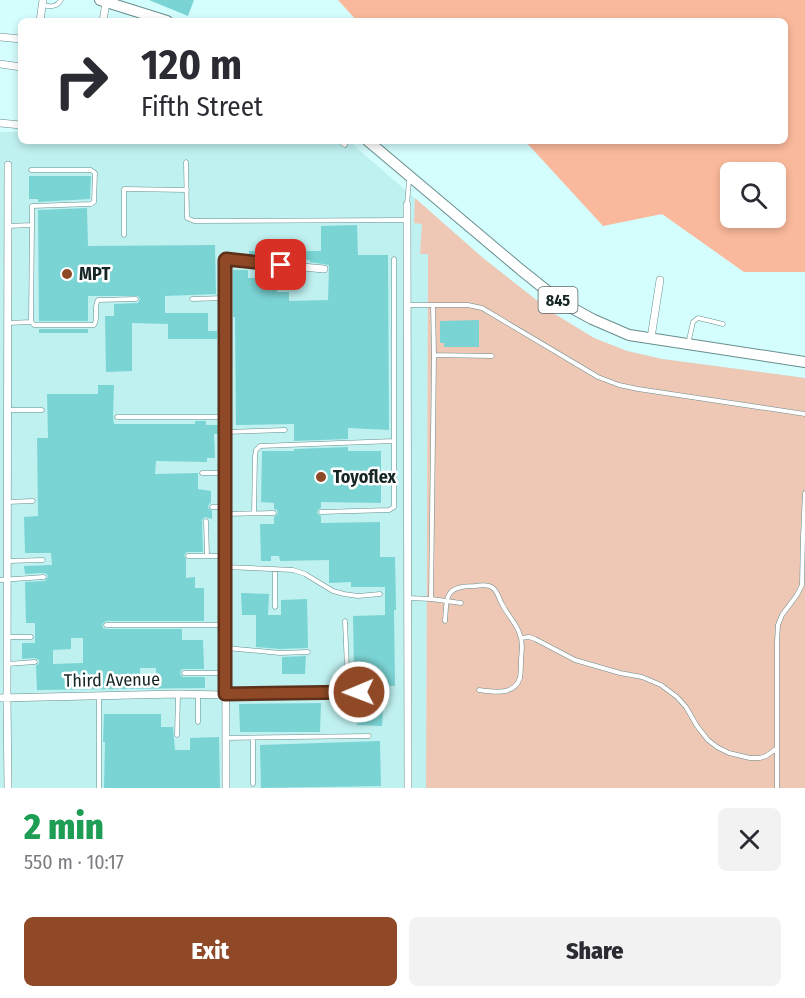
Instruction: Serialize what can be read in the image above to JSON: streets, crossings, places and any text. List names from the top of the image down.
{
  "streets": {
    "main road": ["845"],
    "street": ["Third Avenue"]
  },
  "places": ["MPT", "Toyoflex"],
  "page": {
    "turn": ["120 m", "Fifth Street"],
    "heading": ["2 min", "550 m · 10:17"],
    "buttons": ["Exit", "Share"]
  }
}
